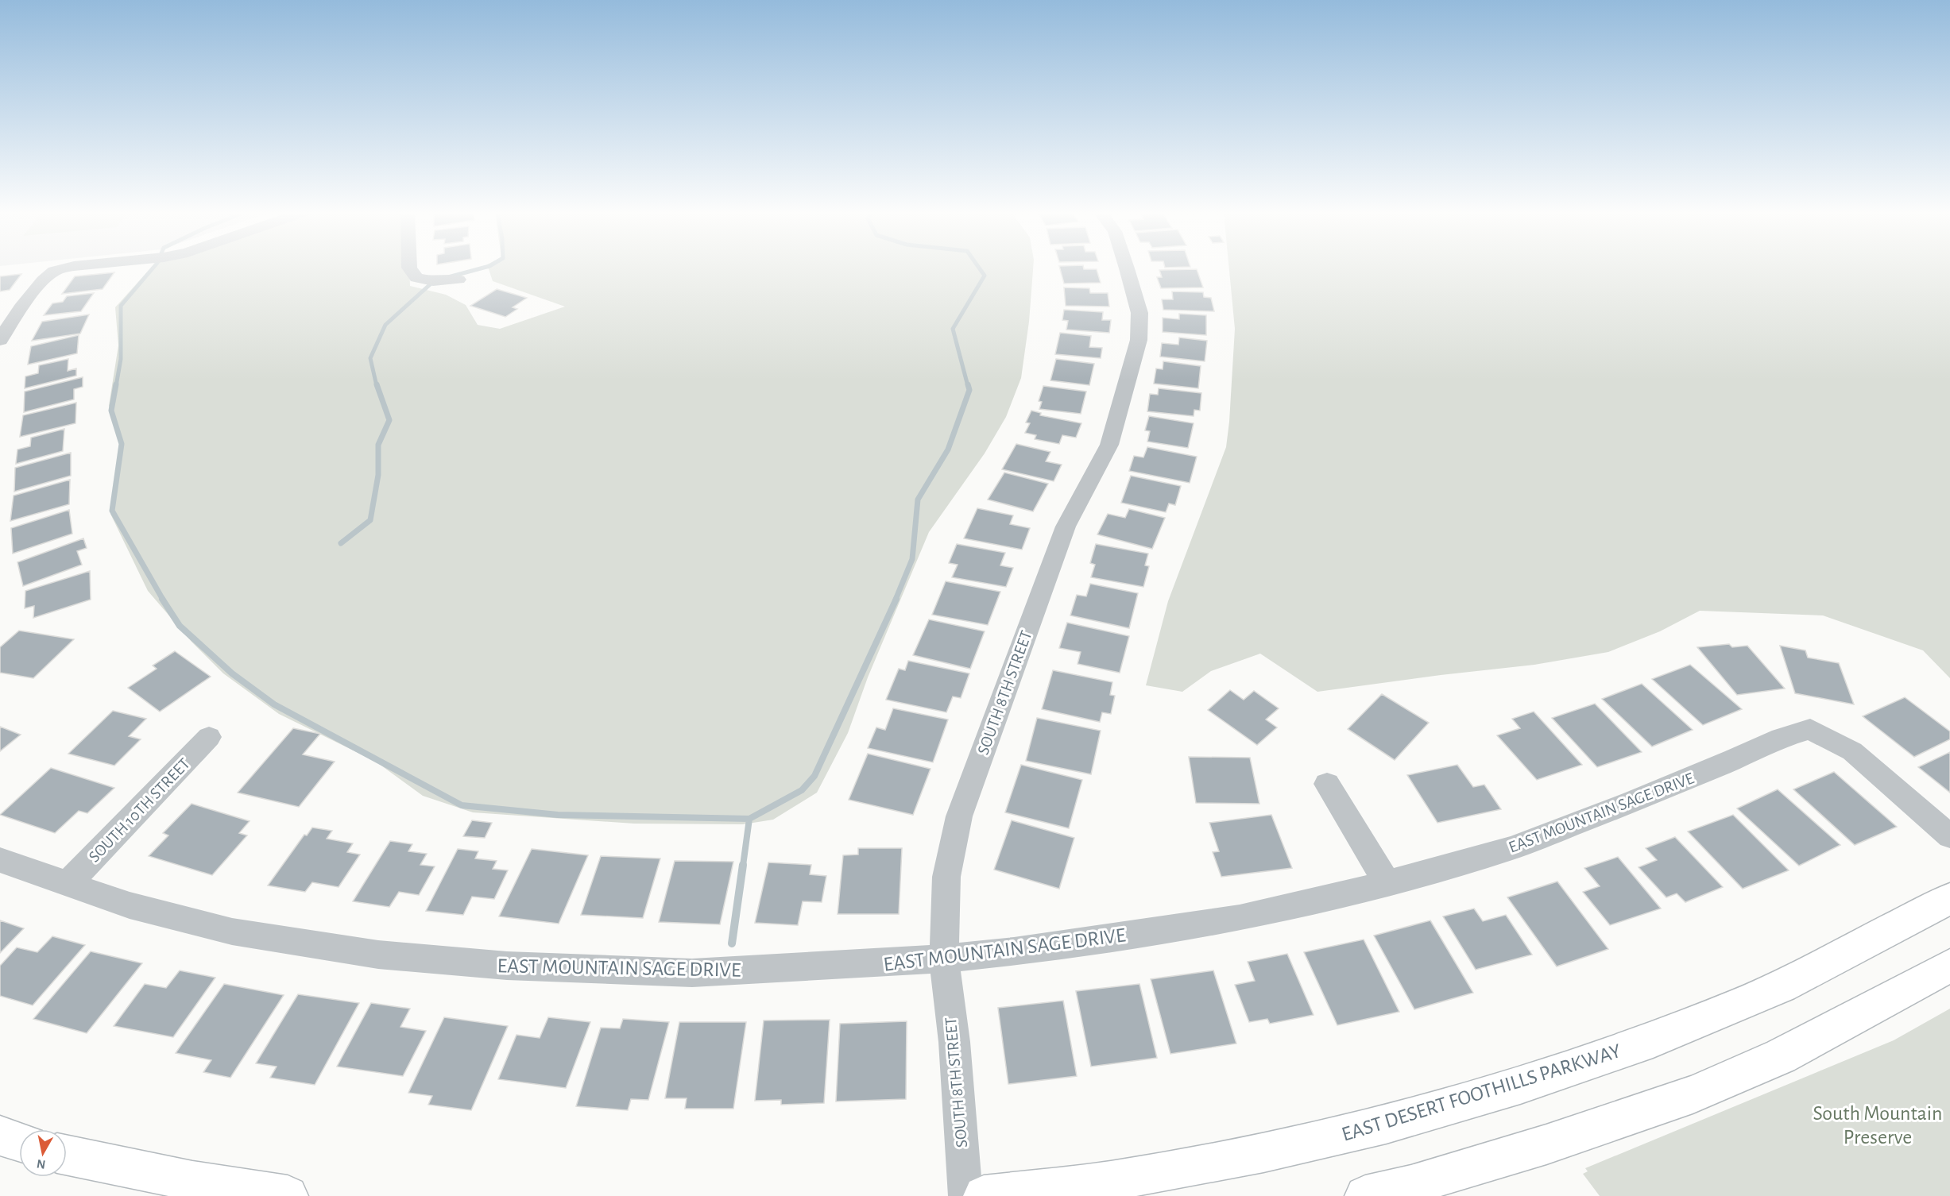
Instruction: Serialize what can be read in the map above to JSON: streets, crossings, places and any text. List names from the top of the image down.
{
  "streets": {
    "street": [
      "SOUTH 8TH STREET",
      "SOUTH 10TH STREET",
      "EAST MOUNTAIN SAGE DRIVE",
      "EAST DESERT FOOTHILLS PARKWAY"
    ]
  },
  "crossings": [
    ["SOUTH 8TH STREET", "EAST MOUNTAIN SAGE DRIVE"],
    ["SOUTH 10TH STREET", "EAST MOUNTAIN SAGE DRIVE"]
  ],
  "parks": ["South Mountain Preserve"],
  "north": "bottom"
}
